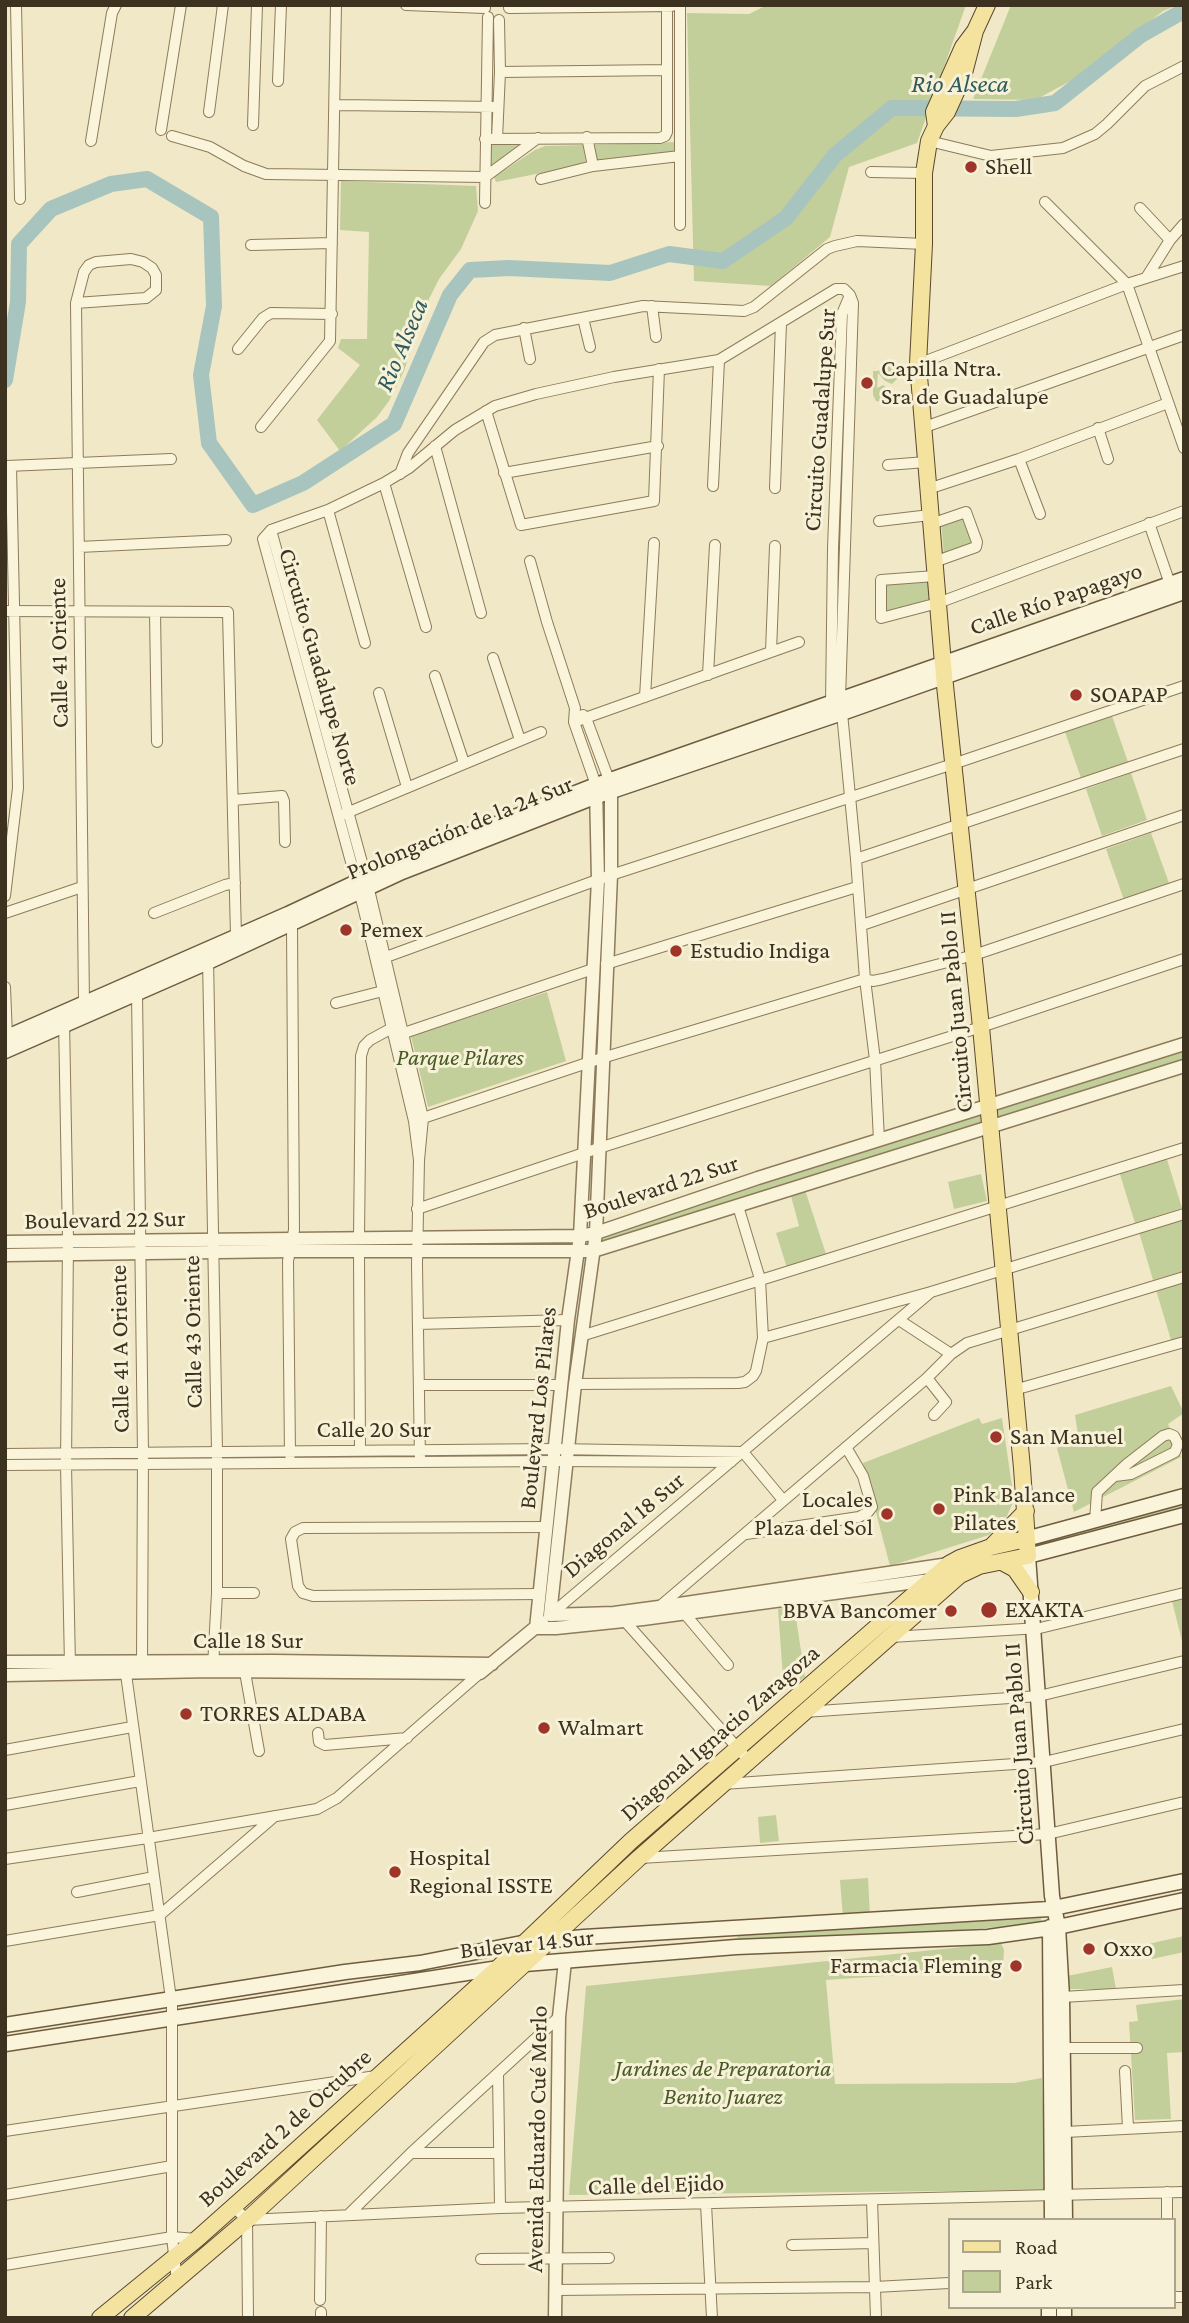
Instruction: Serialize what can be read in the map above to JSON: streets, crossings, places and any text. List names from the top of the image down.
{
  "streets": {
    "main road": [
      "Calle Río Papagayo",
      "Prolongación de la 24 Sur",
      "Circuito Juan Pablo II",
      "Diagonal Ignacio Zaragoza",
      "Bulevar 14 Sur",
      "Boulevard 2 de Octubre"
    ],
    "street": [
      "Circuito Guadalupe Sur",
      "Calle 41 Oriente",
      "Circuito Guadalupe Norte",
      "Boulevard 22 Sur",
      "Calle 43 Oriente",
      "Calle 41 A Oriente",
      "Boulevard Los Pilares",
      "Calle 20 Sur",
      "Diagonal 18 Sur",
      "Calle 18 Sur",
      "Avenida Eduardo Cué Merlo",
      "Calle del Ejido"
    ]
  },
  "crossings": [
    ["Circuito Guadalupe Sur", "Prolongación de la 24 Sur"],
    ["Calle Río Papagayo", "Prolongación de la 24 Sur"],
    ["Calle Río Papagayo", "Circuito Juan Pablo II"],
    ["Calle 41 Oriente", "Prolongación de la 24 Sur"],
    ["Circuito Guadalupe Norte", "Prolongación de la 24 Sur"],
    ["Prolongación de la 24 Sur", "Circuito Juan Pablo II"],
    ["Prolongación de la 24 Sur", "Calle 43 Oriente"],
    ["Prolongación de la 24 Sur", "Calle 41 A Oriente"],
    ["Prolongación de la 24 Sur", "Boulevard Los Pilares"],
    ["Circuito Juan Pablo II", "Boulevard 22 Sur"],
    ["Circuito Juan Pablo II", "Diagonal 18 Sur"],
    ["Circuito Juan Pablo II", "Diagonal Ignacio Zaragoza"],
    ["Circuito Juan Pablo II", "Bulevar 14 Sur"],
    ["Circuito Juan Pablo II", "Calle del Ejido"],
    ["Boulevard 22 Sur", "Calle 43 Oriente"],
    ["Boulevard 22 Sur", "Calle 41 A Oriente"],
    ["Boulevard 22 Sur", "Boulevard Los Pilares"],
    ["Calle 43 Oriente", "Calle 20 Sur"],
    ["Calle 43 Oriente", "Calle 18 Sur"],
    ["Calle 41 A Oriente", "Calle 20 Sur"],
    ["Calle 41 A Oriente", "Calle 18 Sur"],
    ["Boulevard Los Pilares", "Calle 20 Sur"],
    ["Boulevard Los Pilares", "Diagonal 18 Sur"],
    ["Calle 20 Sur", "Diagonal 18 Sur"],
    ["Diagonal 18 Sur", "Calle 18 Sur"],
    ["Diagonal Ignacio Zaragoza", "Bulevar 14 Sur"],
    ["Diagonal Ignacio Zaragoza", "Boulevard 2 de Octubre"],
    ["Bulevar 14 Sur", "Boulevard 2 de Octubre"],
    ["Bulevar 14 Sur", "Avenida Eduardo Cué Merlo"],
    ["Boulevard 2 de Octubre", "Calle del Ejido"],
    ["Avenida Eduardo Cué Merlo", "Calle del Ejido"]
  ],
  "water": ["Rio Alseca"],
  "parks": ["Parque Pilares", "Jardines de Preparatoria Benito Juarez"],
  "places": [
    "Shell",
    "Capilla Ntra. Sra de Guadalupe",
    "SOAPAP",
    "Pemex",
    "Estudio Indiga",
    "San Manuel",
    "Pink Balance Pilates",
    "Locales Plaza del Sol",
    "EXAKTA",
    "BBVA Bancomer",
    "TORRES ALDABA",
    "Walmart",
    "Hospital Regional ISSTE",
    "Oxxo",
    "Farmacia Fleming"
  ],
  "legend": ["Road", "Park"]
}
